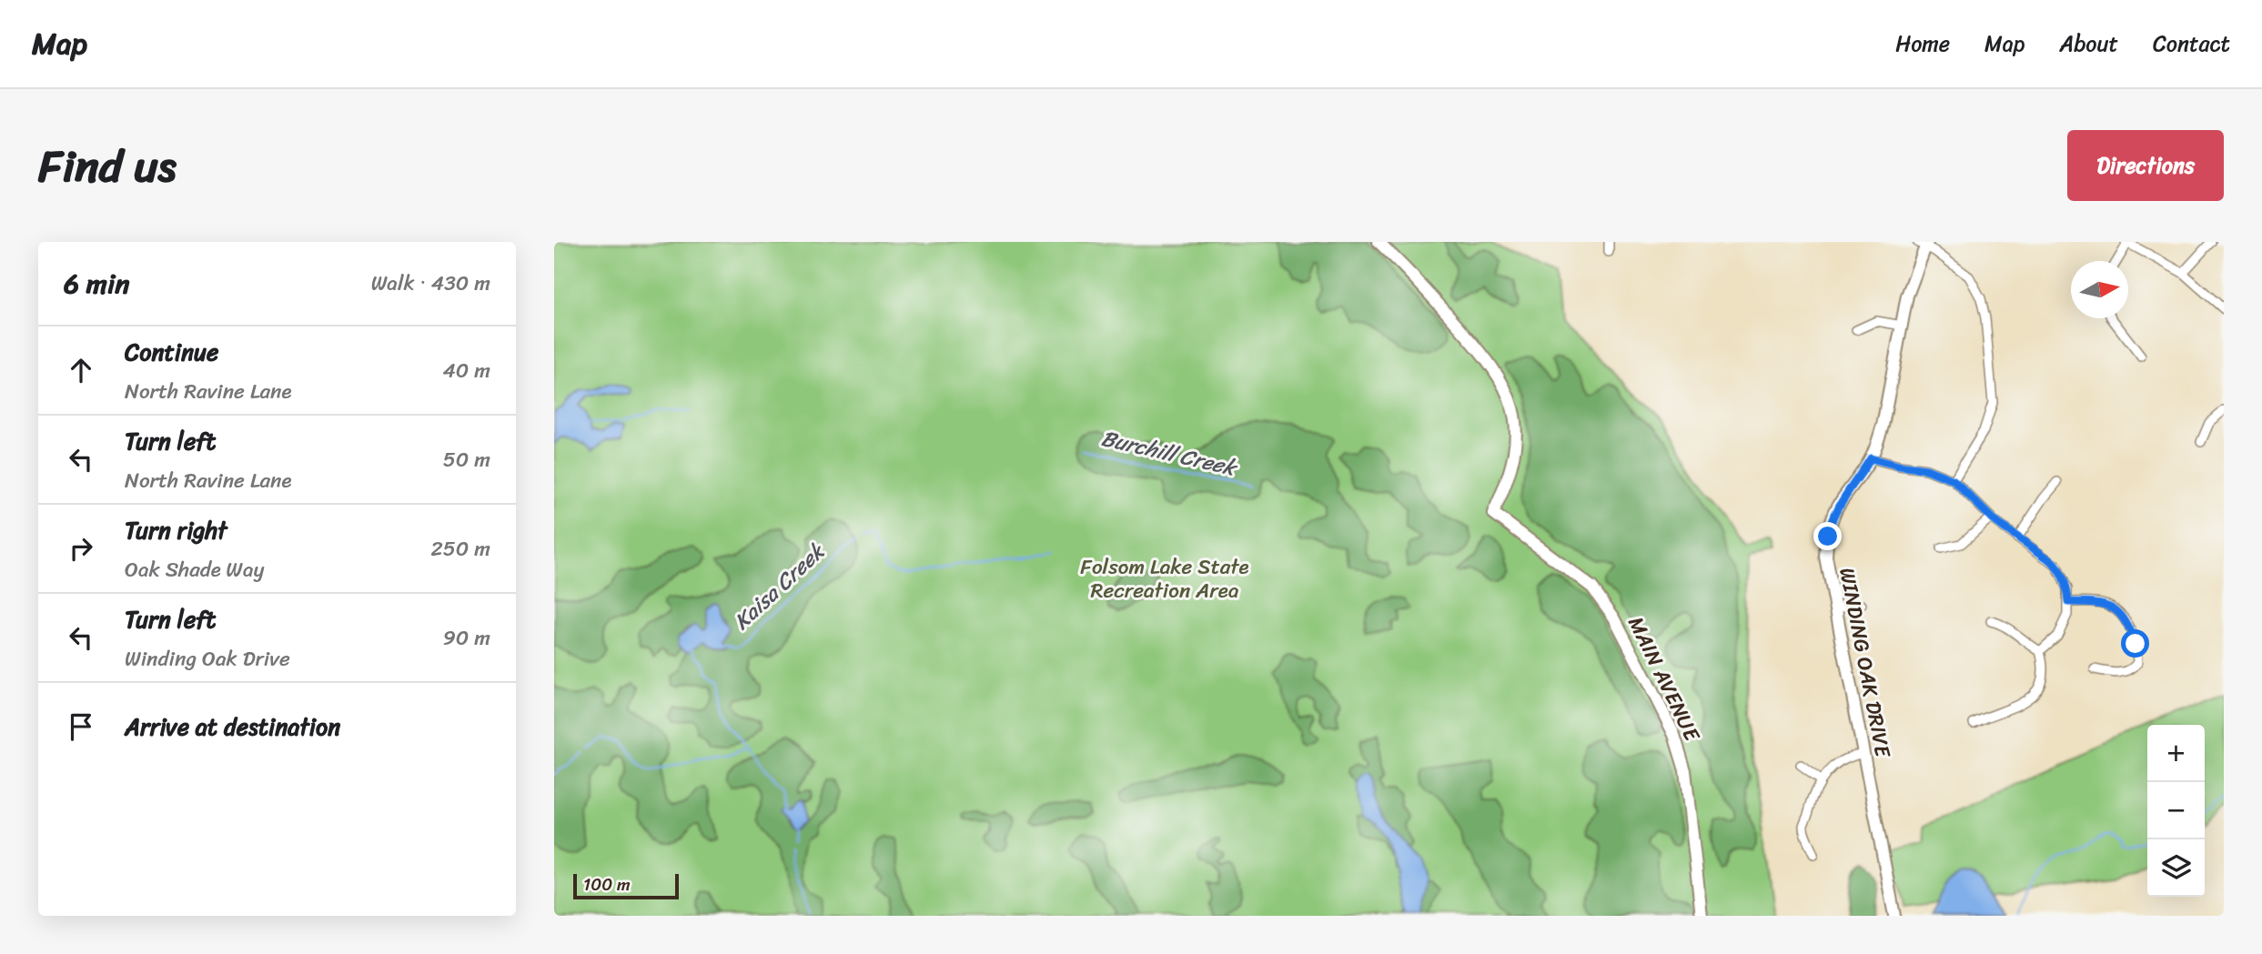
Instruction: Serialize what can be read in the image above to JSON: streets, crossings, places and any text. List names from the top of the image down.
{
  "streets": {
    "street": ["WINDING OAK DRIVE", "MAIN AVENUE"]
  },
  "water": ["Burchill Creek", "Kaisa Creek"],
  "parks": ["Folsom Lake State Recreation Area"],
  "scale_bar": "100 m",
  "north": "right",
  "page": {
    "header": "Map",
    "nav": [
      "Home",
      "Map",
      "About",
      "Contact"
    ],
    "title": "Find us",
    "buttons": "Directions",
    "heading": ["6 min", "Walk · 430 m"],
    "list": [
      ["Continue", "North Ravine Lane", "40 m"],
      ["Turn left", "North Ravine Lane", "50 m"],
      ["Turn right", "Oak Shade Way", "250 m"],
      ["Turn left", "Winding Oak Drive", "90 m"],
      "Arrive at destination"
    ],
    "map_buttons": ["+", "−"],
    "scale": "100 m"
  }
}
